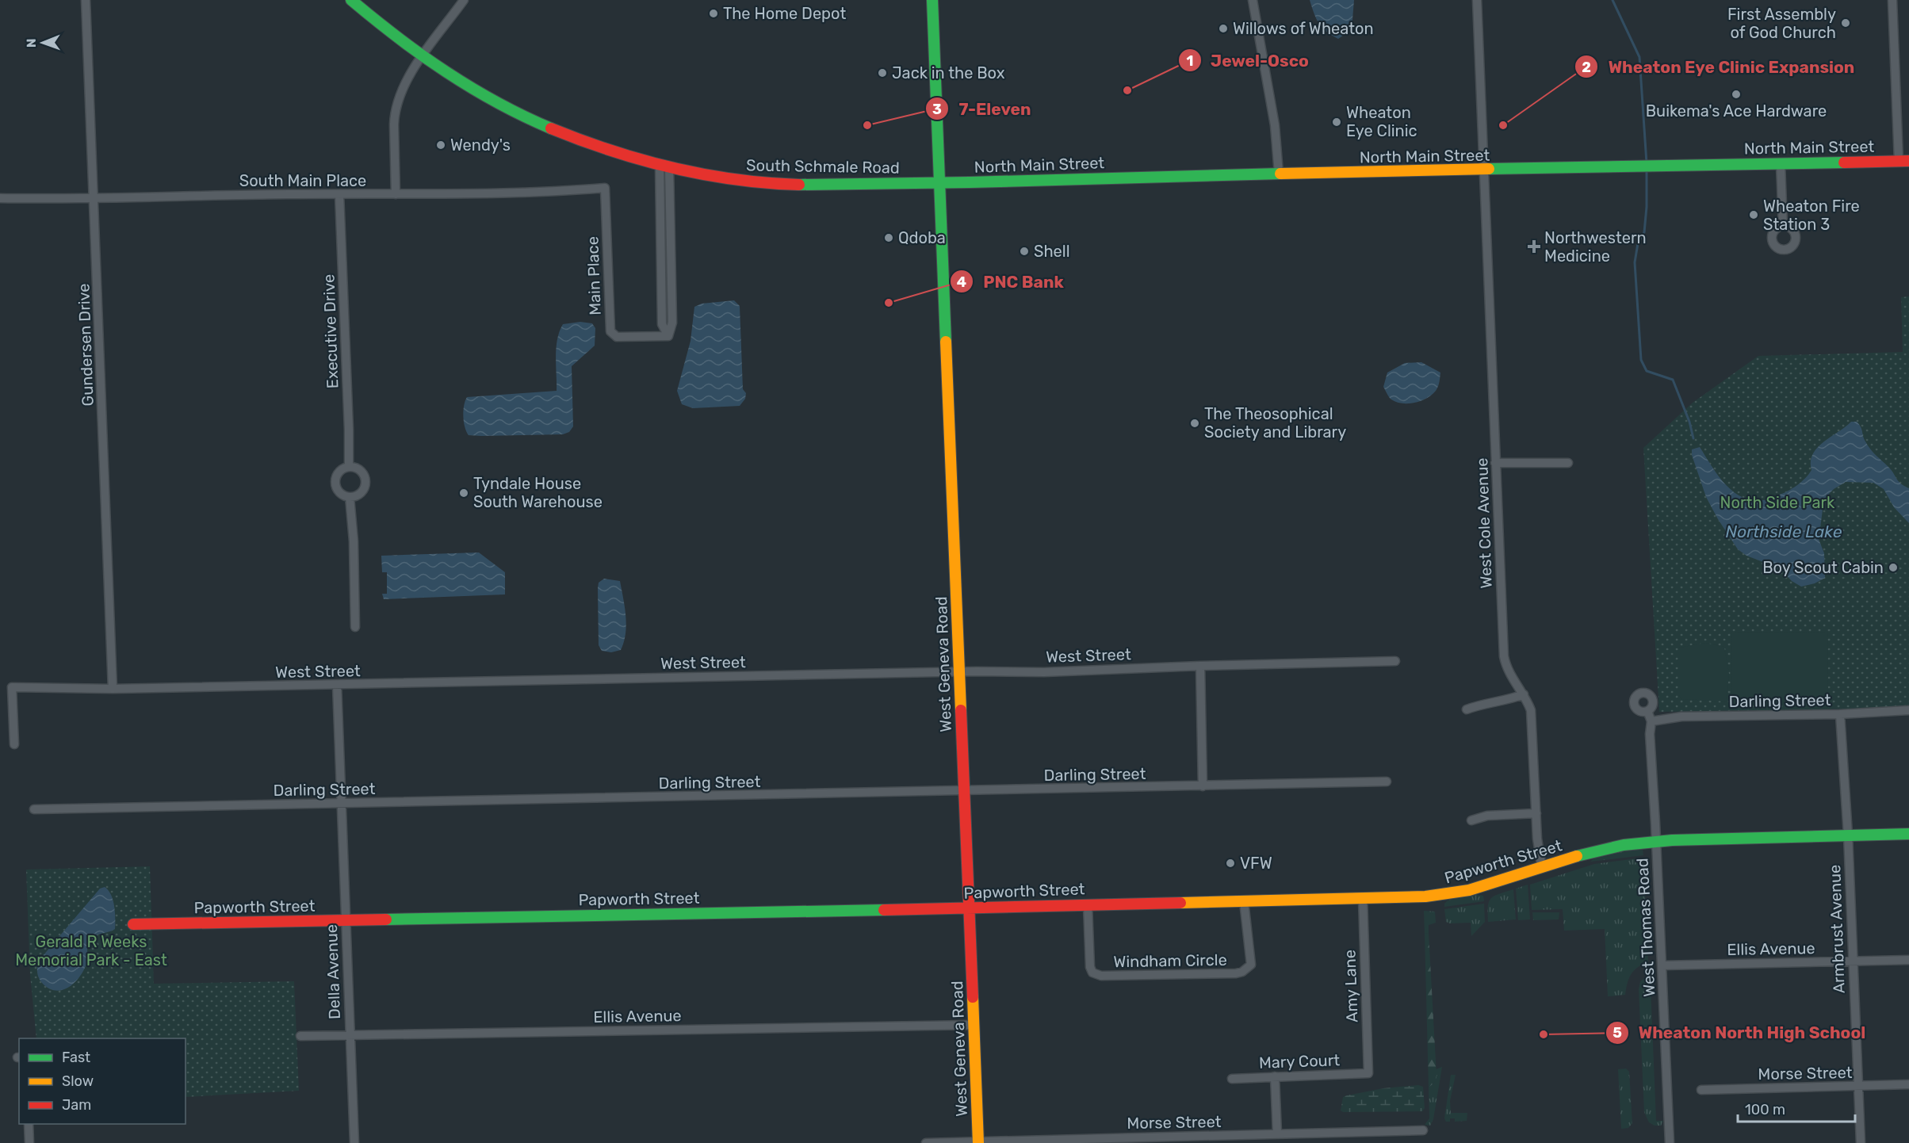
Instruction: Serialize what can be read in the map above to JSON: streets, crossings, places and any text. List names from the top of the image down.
{
  "streets": {
    "street": [
      "North Main Street",
      "South Schmale Road",
      "South Main Place",
      "Main Place",
      "Executive Drive",
      "Gundersen Drive",
      "West Cole Avenue",
      "West Street",
      "West Geneva Road",
      "Darling Street",
      "Papworth Street",
      "West Thomas Road",
      "Armbrust Avenue",
      "Ellis Avenue",
      "Windham Circle",
      "Della Avenue",
      "Amy Lane",
      "Mary Court",
      "Morse Street"
    ]
  },
  "crossings": [
    ["North Main Street", "South Schmale Road"],
    ["North Main Street", "West Cole Avenue"],
    ["North Main Street", "West Geneva Road"],
    ["South Schmale Road", "Main Place"],
    ["South Schmale Road", "West Geneva Road"],
    ["South Main Place", "Main Place"],
    ["South Main Place", "Executive Drive"],
    ["South Main Place", "Gundersen Drive"],
    ["Gundersen Drive", "West Street"],
    ["West Cole Avenue", "Papworth Street"],
    ["West Street", "West Geneva Road"],
    ["West Street", "Della Avenue"],
    ["West Geneva Road", "Darling Street"],
    ["West Geneva Road", "Papworth Street"],
    ["West Geneva Road", "Ellis Avenue"],
    ["West Geneva Road", "Morse Street"],
    ["Darling Street", "West Thomas Road"],
    ["Darling Street", "Armbrust Avenue"],
    ["Darling Street", "Della Avenue"],
    ["Papworth Street", "West Thomas Road"],
    ["Papworth Street", "Armbrust Avenue"],
    ["Papworth Street", "Windham Circle"],
    ["Papworth Street", "Della Avenue"],
    ["Papworth Street", "Amy Lane"],
    ["West Thomas Road", "Ellis Avenue"],
    ["Armbrust Avenue", "Ellis Avenue"],
    ["Armbrust Avenue", "Morse Street"],
    ["Ellis Avenue", "Della Avenue"],
    ["Amy Lane", "Mary Court"]
  ],
  "water": ["Northside Lake"],
  "parks": ["North Side Park", "Gerald R Weeks Memorial Park - East"],
  "places": {
    "other": [
      "The Home Depot",
      "First Assembly of God Church",
      "Willows of Wheaton",
      "Jack in the Box",
      "Jewel-Osco",
      "Buikema's Ace Hardware",
      "Wheaton Eye Clinic",
      "7-Eleven",
      "Wheaton Eye Clinic Expansion",
      "Wendy's",
      "Wheaton Fire Station 3",
      "Qdoba",
      "Shell",
      "PNC Bank",
      "The Theosophical Society and Library",
      "Tyndale House South Warehouse",
      "Boy Scout Cabin",
      "VFW",
      "Wheaton North High School"
    ],
    "health": ["Northwestern Medicine"]
  },
  "legend": ["Fast", "Slow", "Jam"],
  "scale_bar": "100 m",
  "north": "left"
}
